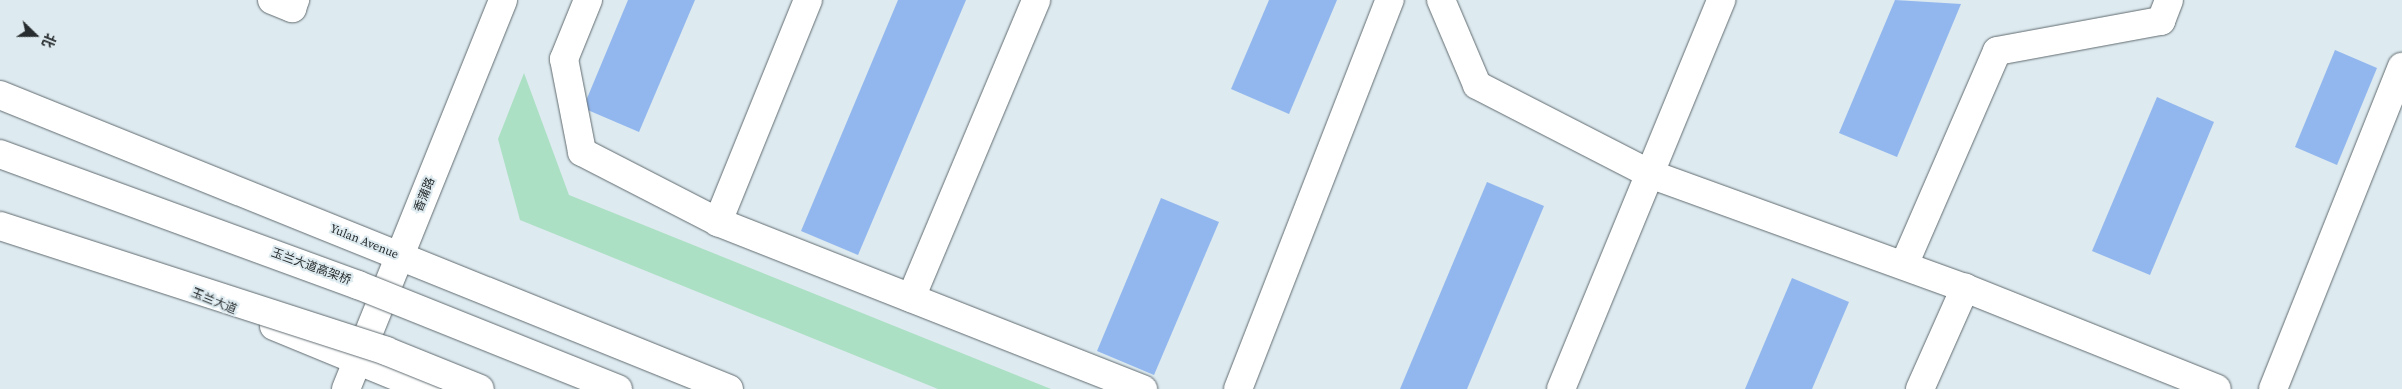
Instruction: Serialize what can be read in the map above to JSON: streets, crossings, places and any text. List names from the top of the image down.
{
  "streets": {
    "main road": [
      "香蒲路",
      "Yulan Avenue",
      "玉兰大道高架桥",
      "玉兰大道"
    ]
  },
  "crossings": [
    ["香蒲路", "Yulan Avenue"],
    ["香蒲路", "玉兰大道"]
  ],
  "north": "right"
}
